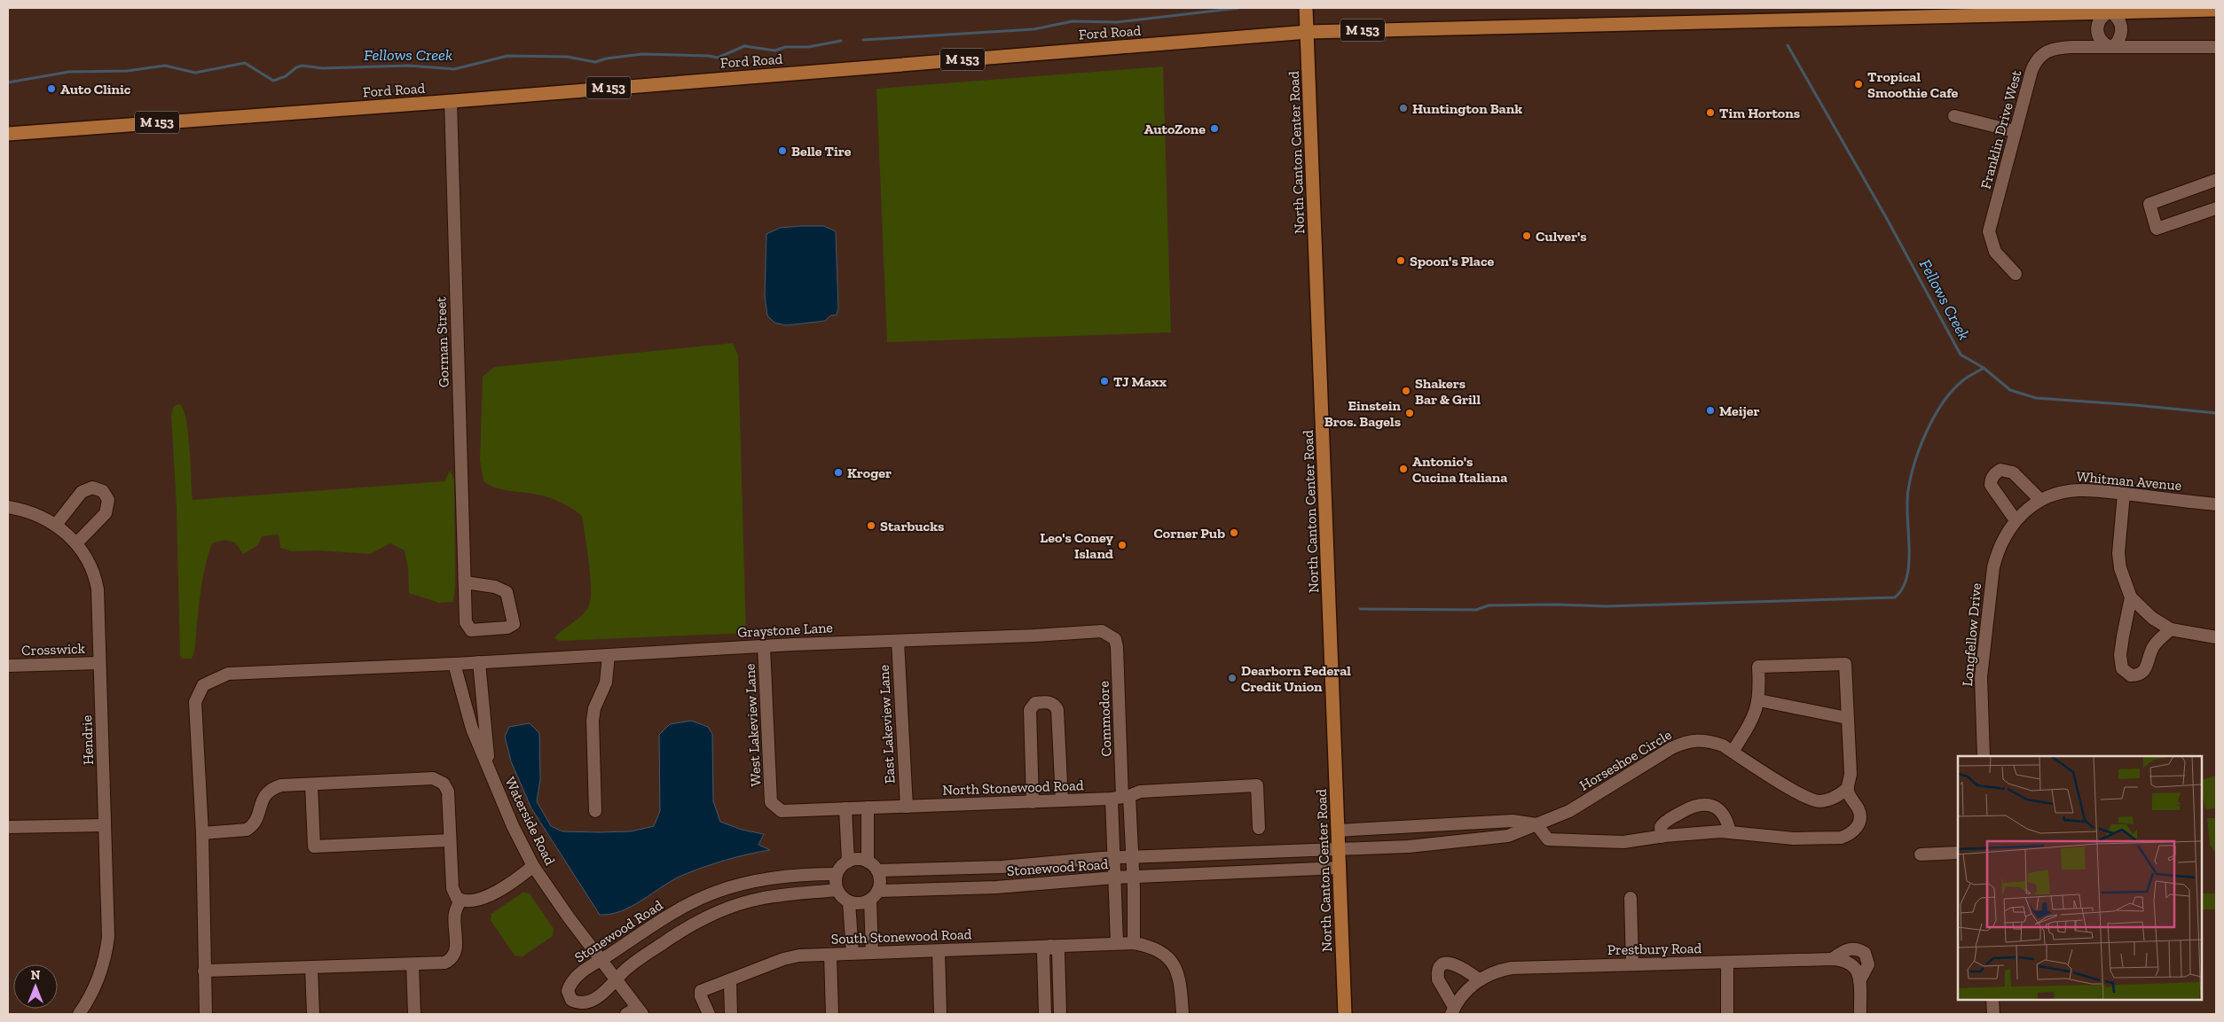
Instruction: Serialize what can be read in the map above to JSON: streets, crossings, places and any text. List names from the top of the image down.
{
  "streets": {
    "main road": ["M 153", "Ford Road", "North Canton Center Road"],
    "street": [
      "Franklin Drive West",
      "Gorman Street",
      "Whitman Avenue",
      "Graystone Lane",
      "Longfellow Drive",
      "Crosswick",
      "Commodore",
      "East Lakeview Lane",
      "West Lakeview Lane",
      "Hendrie",
      "Horseshoe Circle",
      "North Stonewood Road",
      "Waterside Road",
      "Stonewood Road",
      "South Stonewood Road",
      "Prestbury Road"
    ]
  },
  "crossings": [
    ["Ford Road", "Franklin Drive West"],
    ["Ford Road", "North Canton Center Road"],
    ["Ford Road", "Gorman Street"],
    ["North Canton Center Road", "Horseshoe Circle"],
    ["North Canton Center Road", "Stonewood Road"],
    ["Whitman Avenue", "Longfellow Drive"],
    ["Graystone Lane", "Commodore"],
    ["Graystone Lane", "East Lakeview Lane"],
    ["Graystone Lane", "West Lakeview Lane"],
    ["Graystone Lane", "Waterside Road"],
    ["Crosswick", "Hendrie"],
    ["Commodore", "North Stonewood Road"],
    ["East Lakeview Lane", "North Stonewood Road"],
    ["West Lakeview Lane", "North Stonewood Road"],
    ["Horseshoe Circle", "Stonewood Road"],
    ["Waterside Road", "Stonewood Road"]
  ],
  "water": ["Fellows Creek"],
  "places": [
    "Tropical Smoothie Cafe",
    "Auto Clinic",
    "Huntington Bank",
    "Tim Hortons",
    "AutoZone",
    "Belle Tire",
    "Culver's",
    "Spoon's Place",
    "TJ Maxx",
    "Shakers Bar & Grill",
    "Meijer",
    "Einstein Bros. Bagels",
    "Antonio's Cucina Italiana",
    "Kroger",
    "Starbucks",
    "Corner Pub",
    "Leo's Coney Island",
    "Dearborn Federal Credit Union"
  ],
  "north": "top"
}
